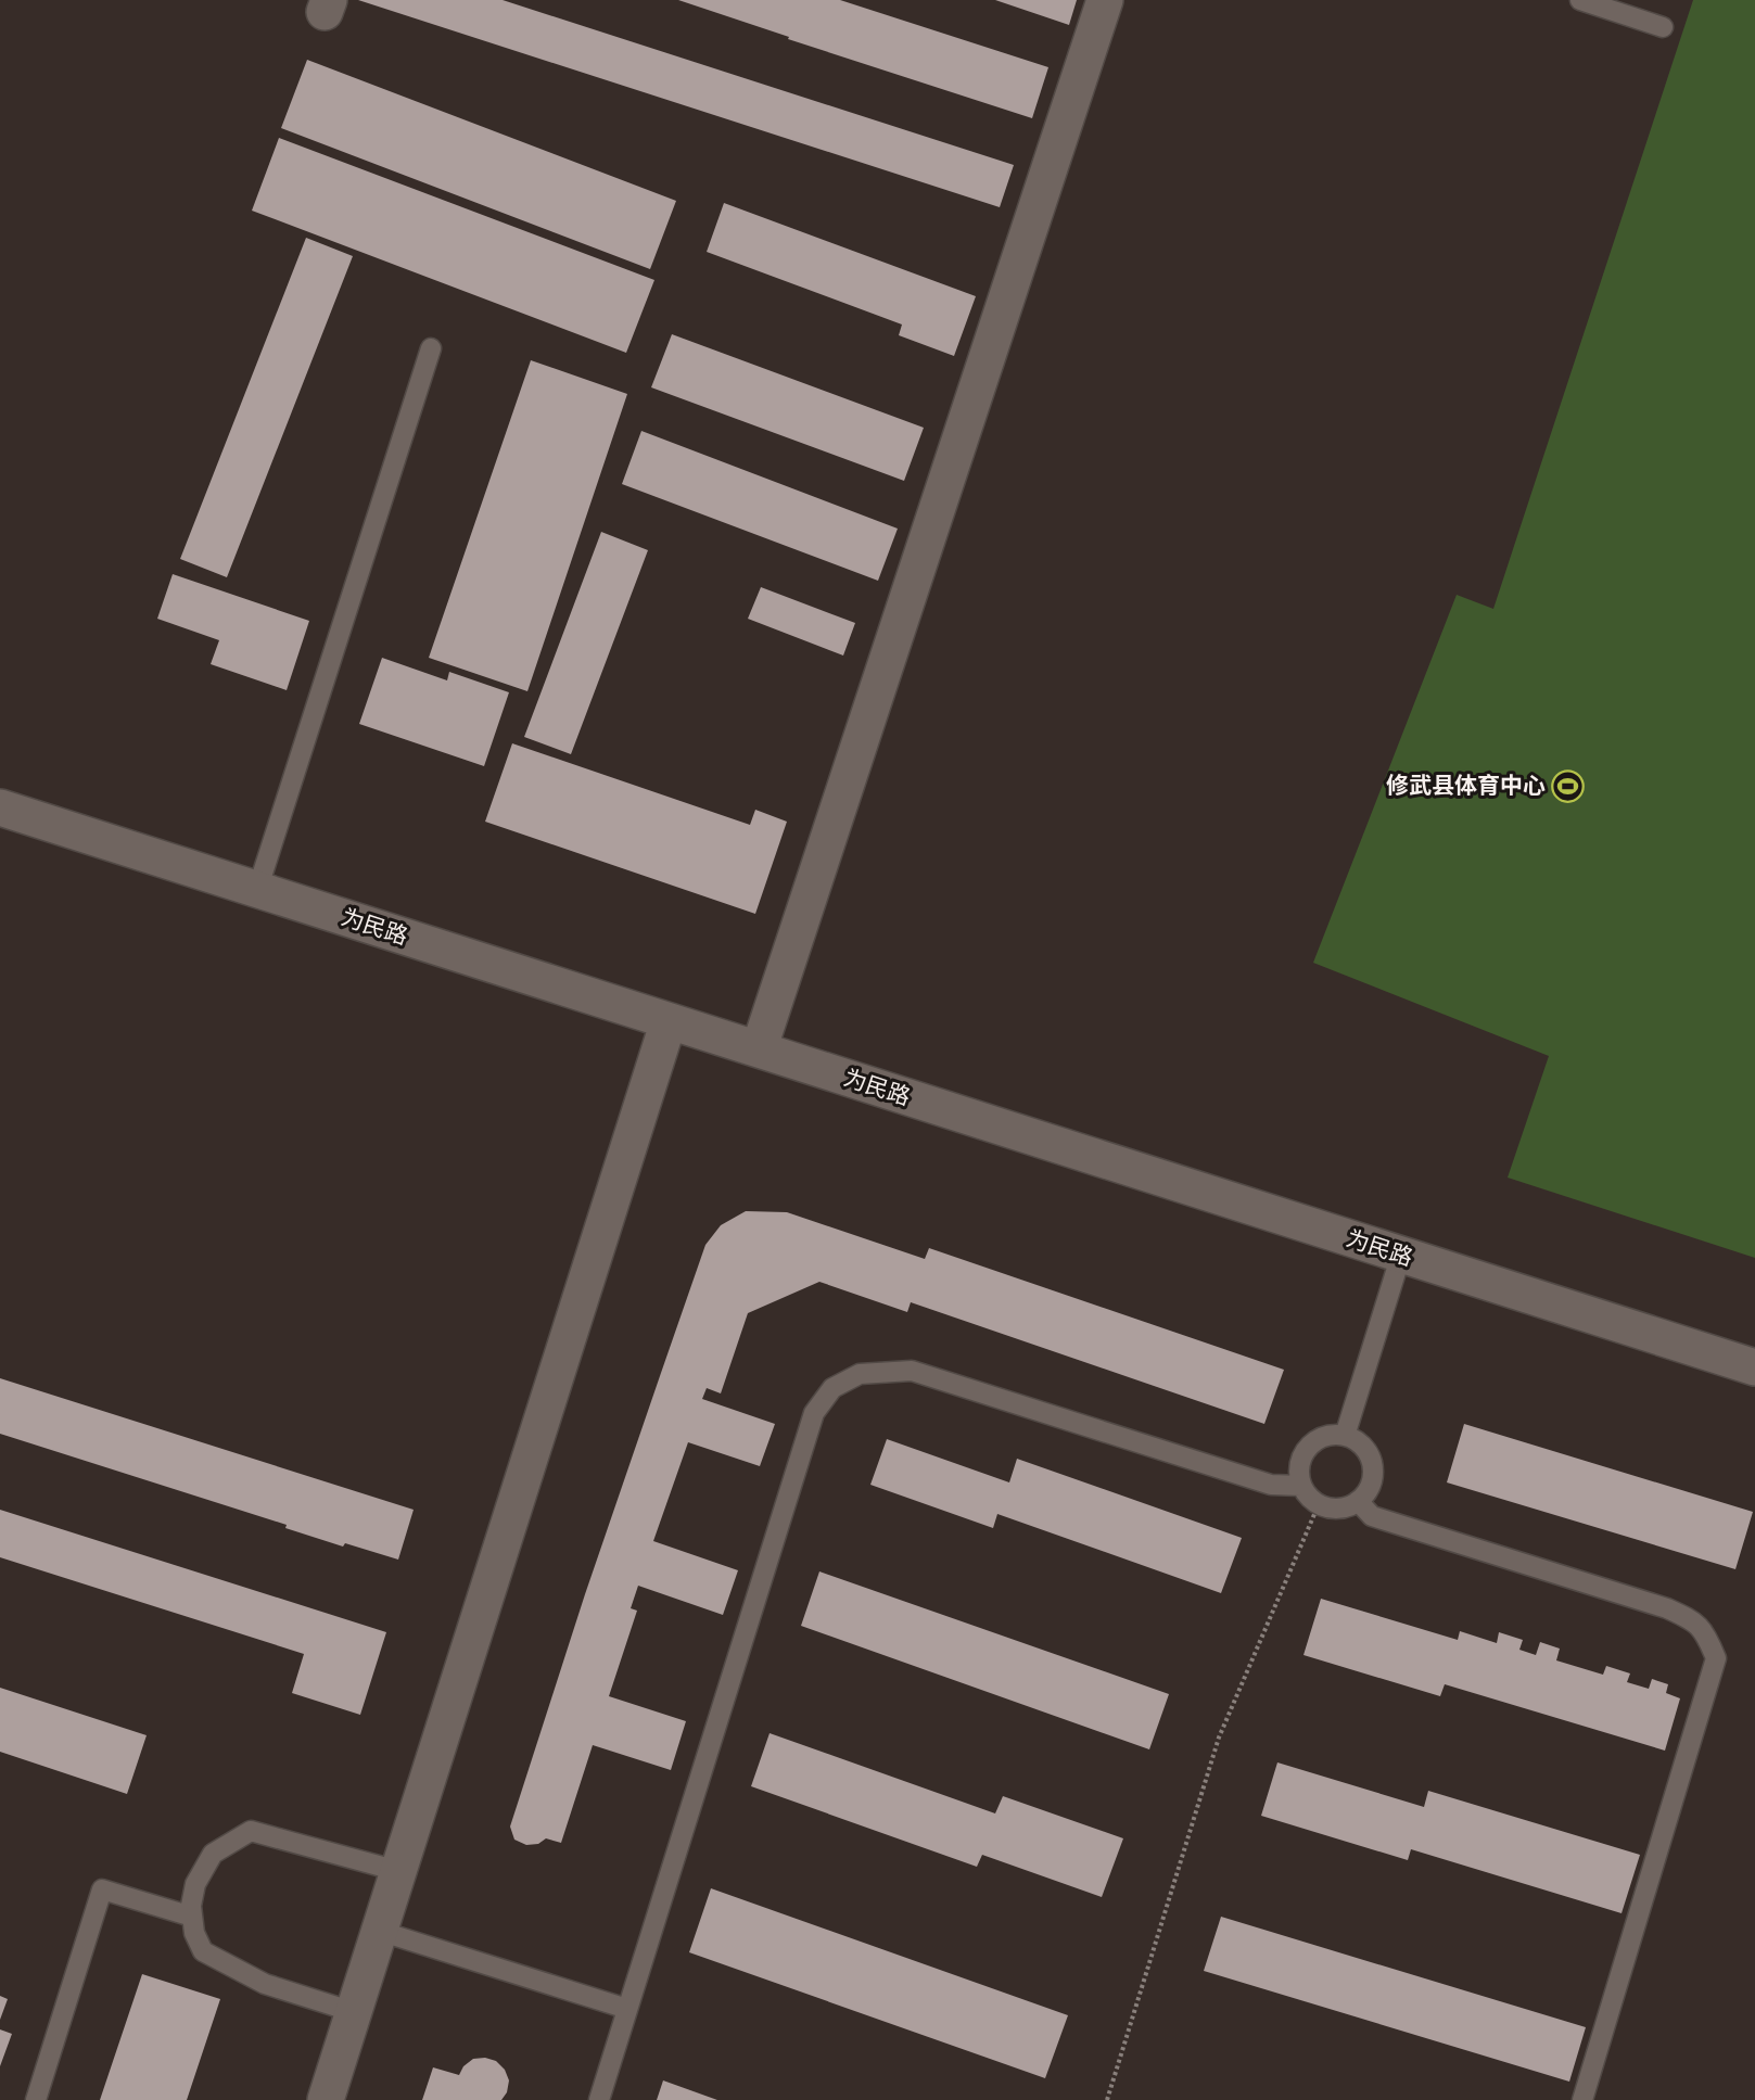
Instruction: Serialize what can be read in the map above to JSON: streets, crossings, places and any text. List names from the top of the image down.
{
  "streets": {
    "street": ["为民路"]
  },
  "places": {
    "sports": ["修武县体育中心"]
  }
}
